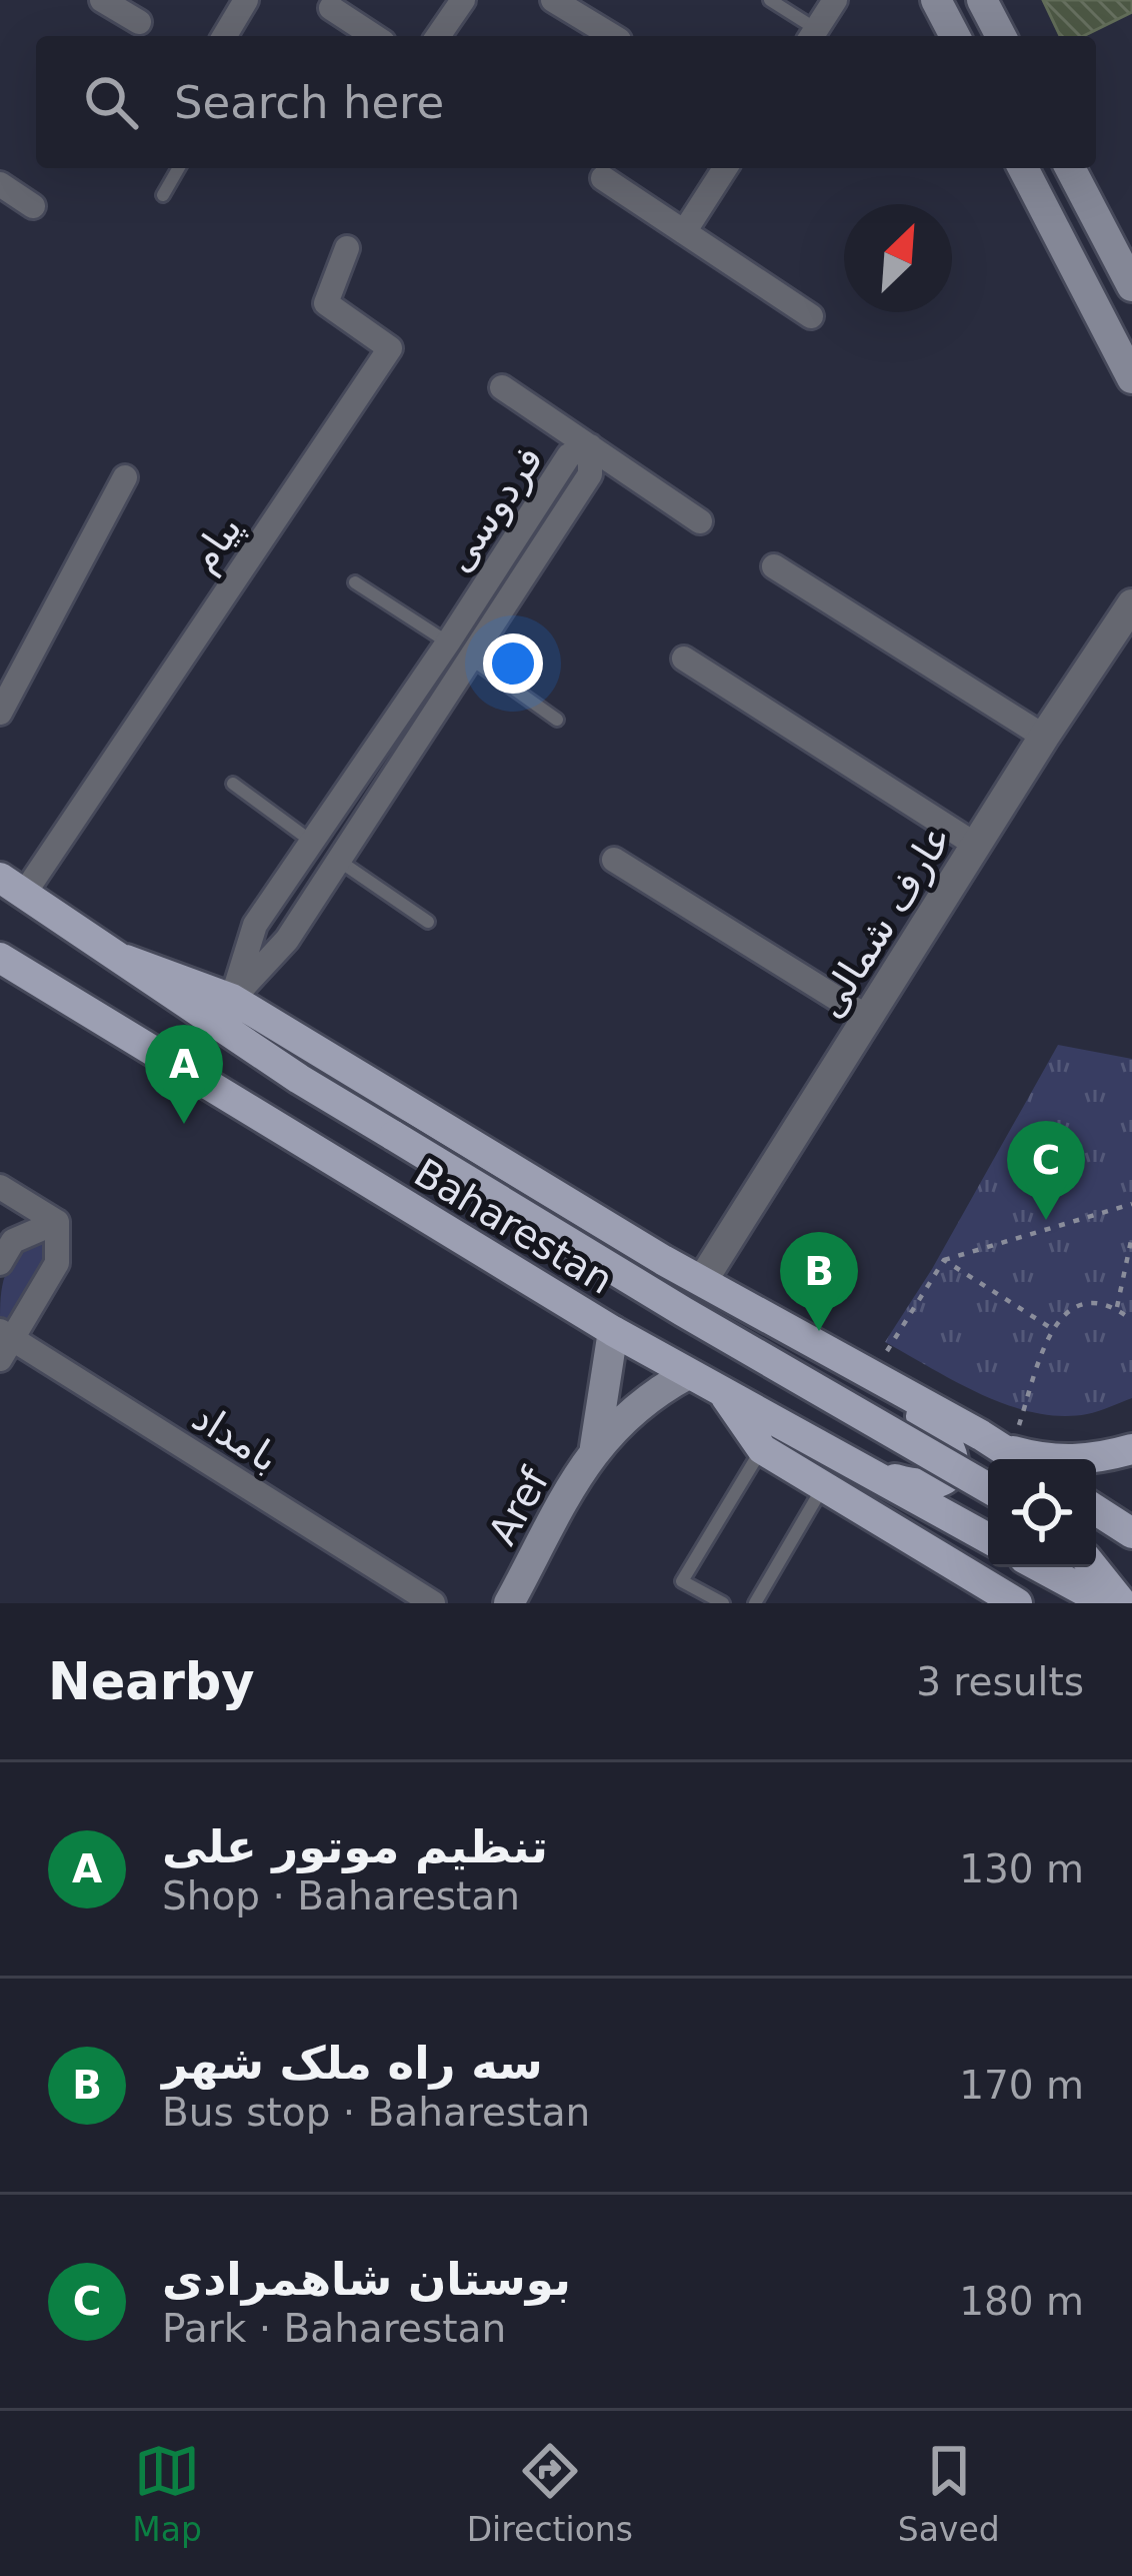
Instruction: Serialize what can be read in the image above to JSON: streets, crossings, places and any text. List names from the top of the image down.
{
  "streets": {
    "main road": ["Baharestan", "Aref"],
    "street": [
      "فردوسی",
      "پیام",
      "عارف شمالی",
      "بامداد"
    ]
  },
  "crossings": [
    ["فردوسی", "Baharestan"],
    ["پیام", "Baharestan"],
    ["عارف شمالی", "Baharestan"]
  ],
  "north": "top right",
  "page": {
    "search": "Search here",
    "pins": ["A", "C", "B"],
    "heading": ["Nearby", "3 results"],
    "list": [
      {
        "mark": "A",
        "name": "تنظیم موتور علی",
        "note": "Shop · Baharestan",
        "value": "130 m"
      },
      {
        "mark": "B",
        "name": "سه راه ملک شهر",
        "note": "Bus stop · Baharestan",
        "value": "170 m"
      },
      {
        "mark": "C",
        "name": "بوستان شاهمرادی",
        "note": "Park · Baharestan",
        "value": "180 m"
      }
    ],
    "nav": ["Map", "Directions", "Saved"]
  }
}
